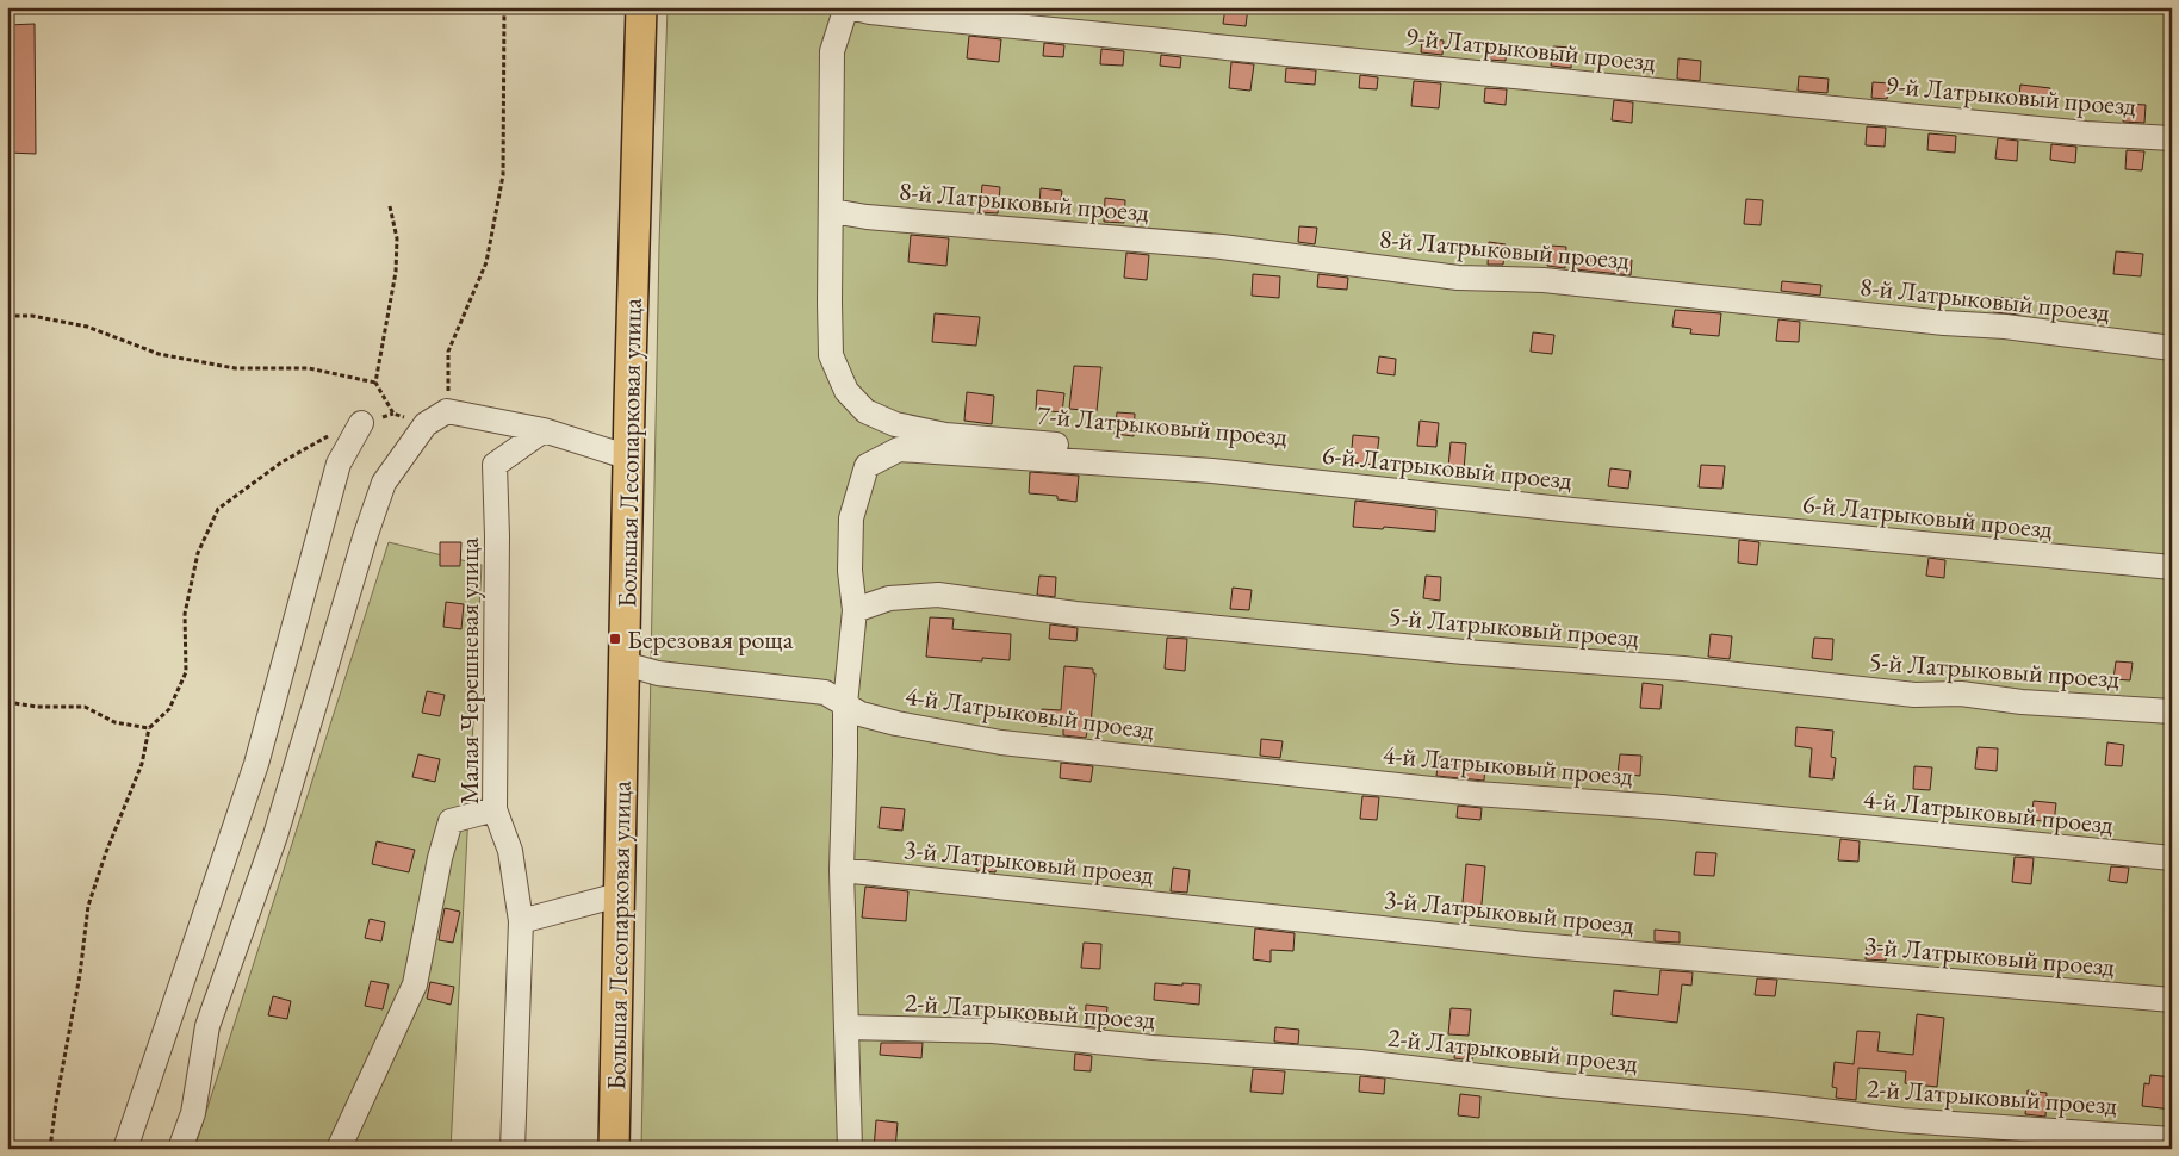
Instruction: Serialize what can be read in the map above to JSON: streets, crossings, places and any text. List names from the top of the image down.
{
  "streets": {
    "main road": ["Большая Лесопарковая улица"],
    "street": [
      "9-й Латрыковый проезд",
      "8-й Латрыковый проезд",
      "7-й Латрыковый проезд",
      "6-й Латрыковый проезд",
      "5-й Латрыковый проезд",
      "Малая Черешневая улица",
      "4-й Латрыковый проезд",
      "3-й Латрыковый проезд",
      "2-й Латрыковый проезд"
    ]
  },
  "crossings": [
    ["9-й Латрыковый проезд", "7-й Латрыковый проезд"],
    ["8-й Латрыковый проезд", "7-й Латрыковый проезд"],
    ["Большая Лесопарковая улица", "4-й Латрыковый проезд"],
    ["6-й Латрыковый проезд", "5-й Латрыковый проезд"],
    ["6-й Латрыковый проезд", "4-й Латрыковый проезд"],
    ["6-й Латрыковый проезд", "3-й Латрыковый проезд"],
    ["6-й Латрыковый проезд", "2-й Латрыковый проезд"]
  ],
  "places": {
    "transit": ["Березовая роща"]
  }
}
